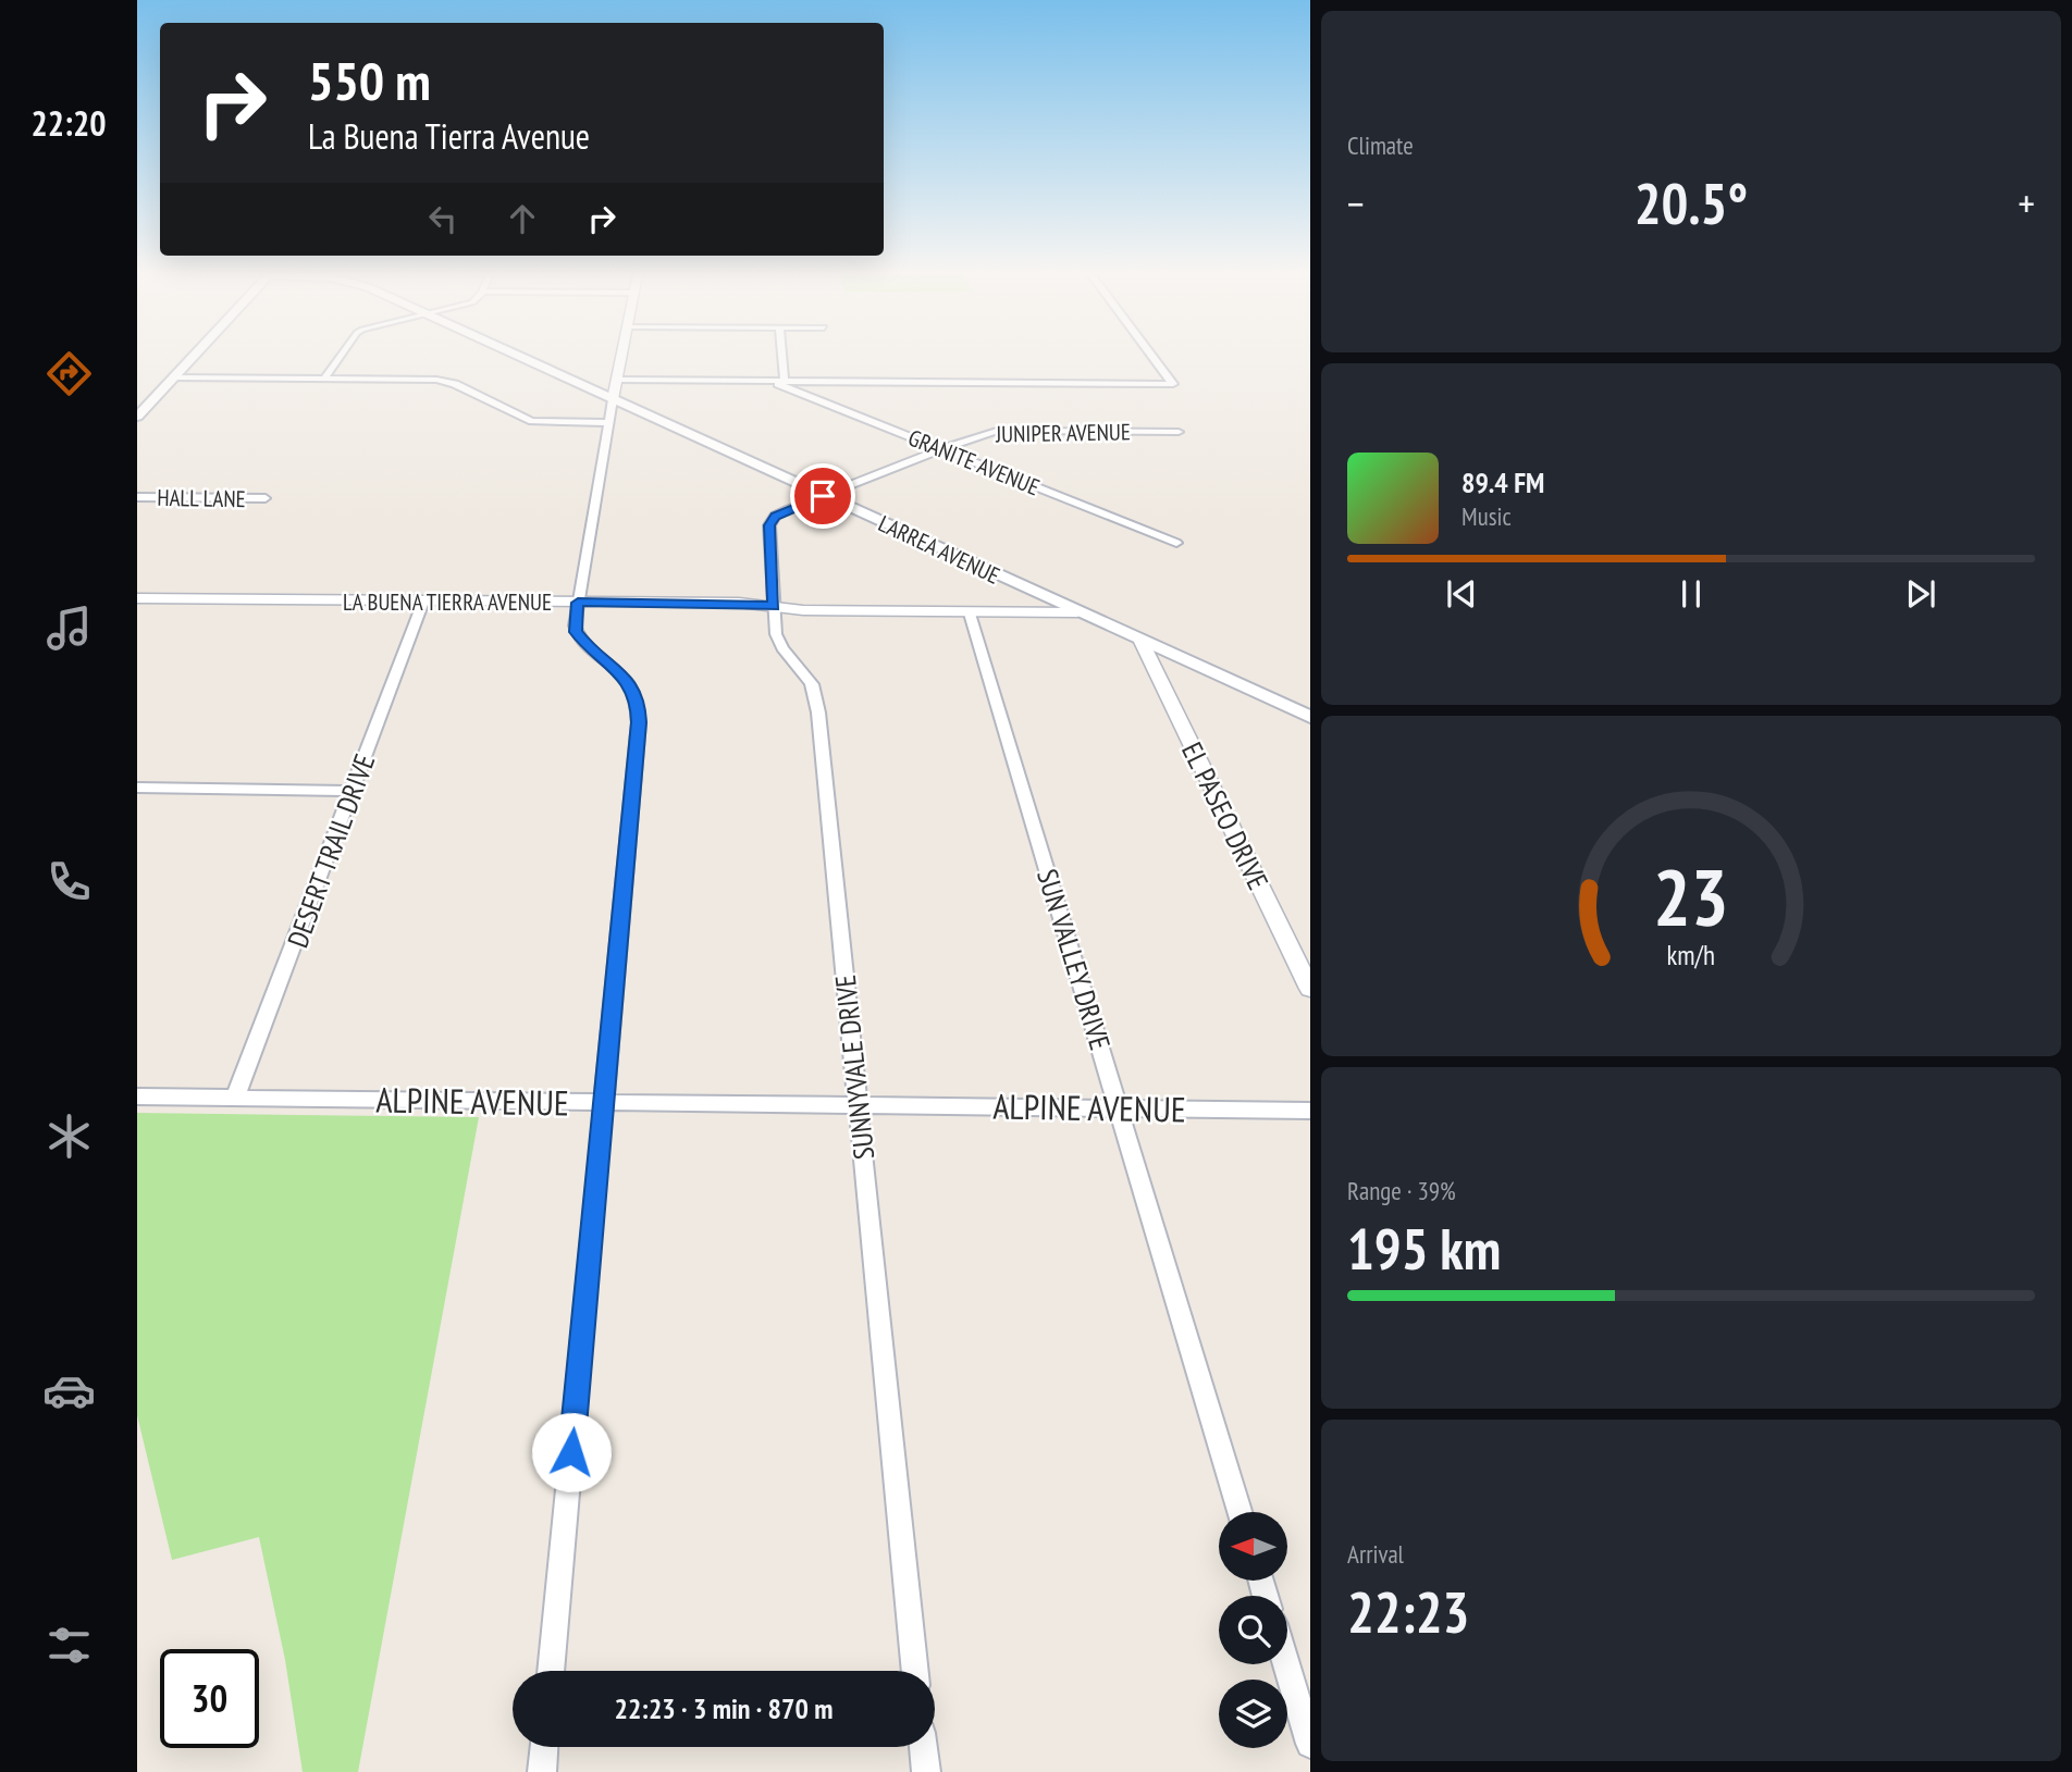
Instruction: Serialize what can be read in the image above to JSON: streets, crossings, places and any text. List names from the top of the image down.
{
  "streets": {
    "main road": ["LARREA AVENUE"],
    "street": [
      "JUNIPER AVENUE",
      "GRANITE AVENUE",
      "HALL LANE",
      "LA BUENA TIERRA AVENUE",
      "EL PASEO DRIVE",
      "DESERT TRAIL DRIVE",
      "SUN VALLEY DRIVE",
      "SUNNYVALE DRIVE",
      "ALPINE AVENUE"
    ]
  },
  "crossings": [
    ["JUNIPER AVENUE", "GRANITE AVENUE"],
    ["JUNIPER AVENUE", "LARREA AVENUE"],
    ["JUNIPER AVENUE", "SUNNYVALE DRIVE"],
    ["LARREA AVENUE", "LA BUENA TIERRA AVENUE"],
    ["LARREA AVENUE", "EL PASEO DRIVE"],
    ["LARREA AVENUE", "SUNNYVALE DRIVE"],
    ["LA BUENA TIERRA AVENUE", "DESERT TRAIL DRIVE"],
    ["LA BUENA TIERRA AVENUE", "SUN VALLEY DRIVE"],
    ["LA BUENA TIERRA AVENUE", "SUNNYVALE DRIVE"],
    ["DESERT TRAIL DRIVE", "ALPINE AVENUE"],
    ["SUN VALLEY DRIVE", "ALPINE AVENUE"],
    ["SUNNYVALE DRIVE", "ALPINE AVENUE"]
  ],
  "north": "left",
  "page": {
    "tabs": "22:20",
    "tile": [
      "Climate",
      ["Range · 39%", "195 km"],
      ["Arrival", "22:23"]
    ],
    "turn": ["550 m", "La Buena Tierra Avenue"],
    "heat": ["−", "20.5°", "+"],
    "song": ["89.4 FM", "Music"],
    "limit": "30",
    "trip": "22:23 · 3 min · 870 m",
    "gauge": ["23", "km/h"]
  }
}
